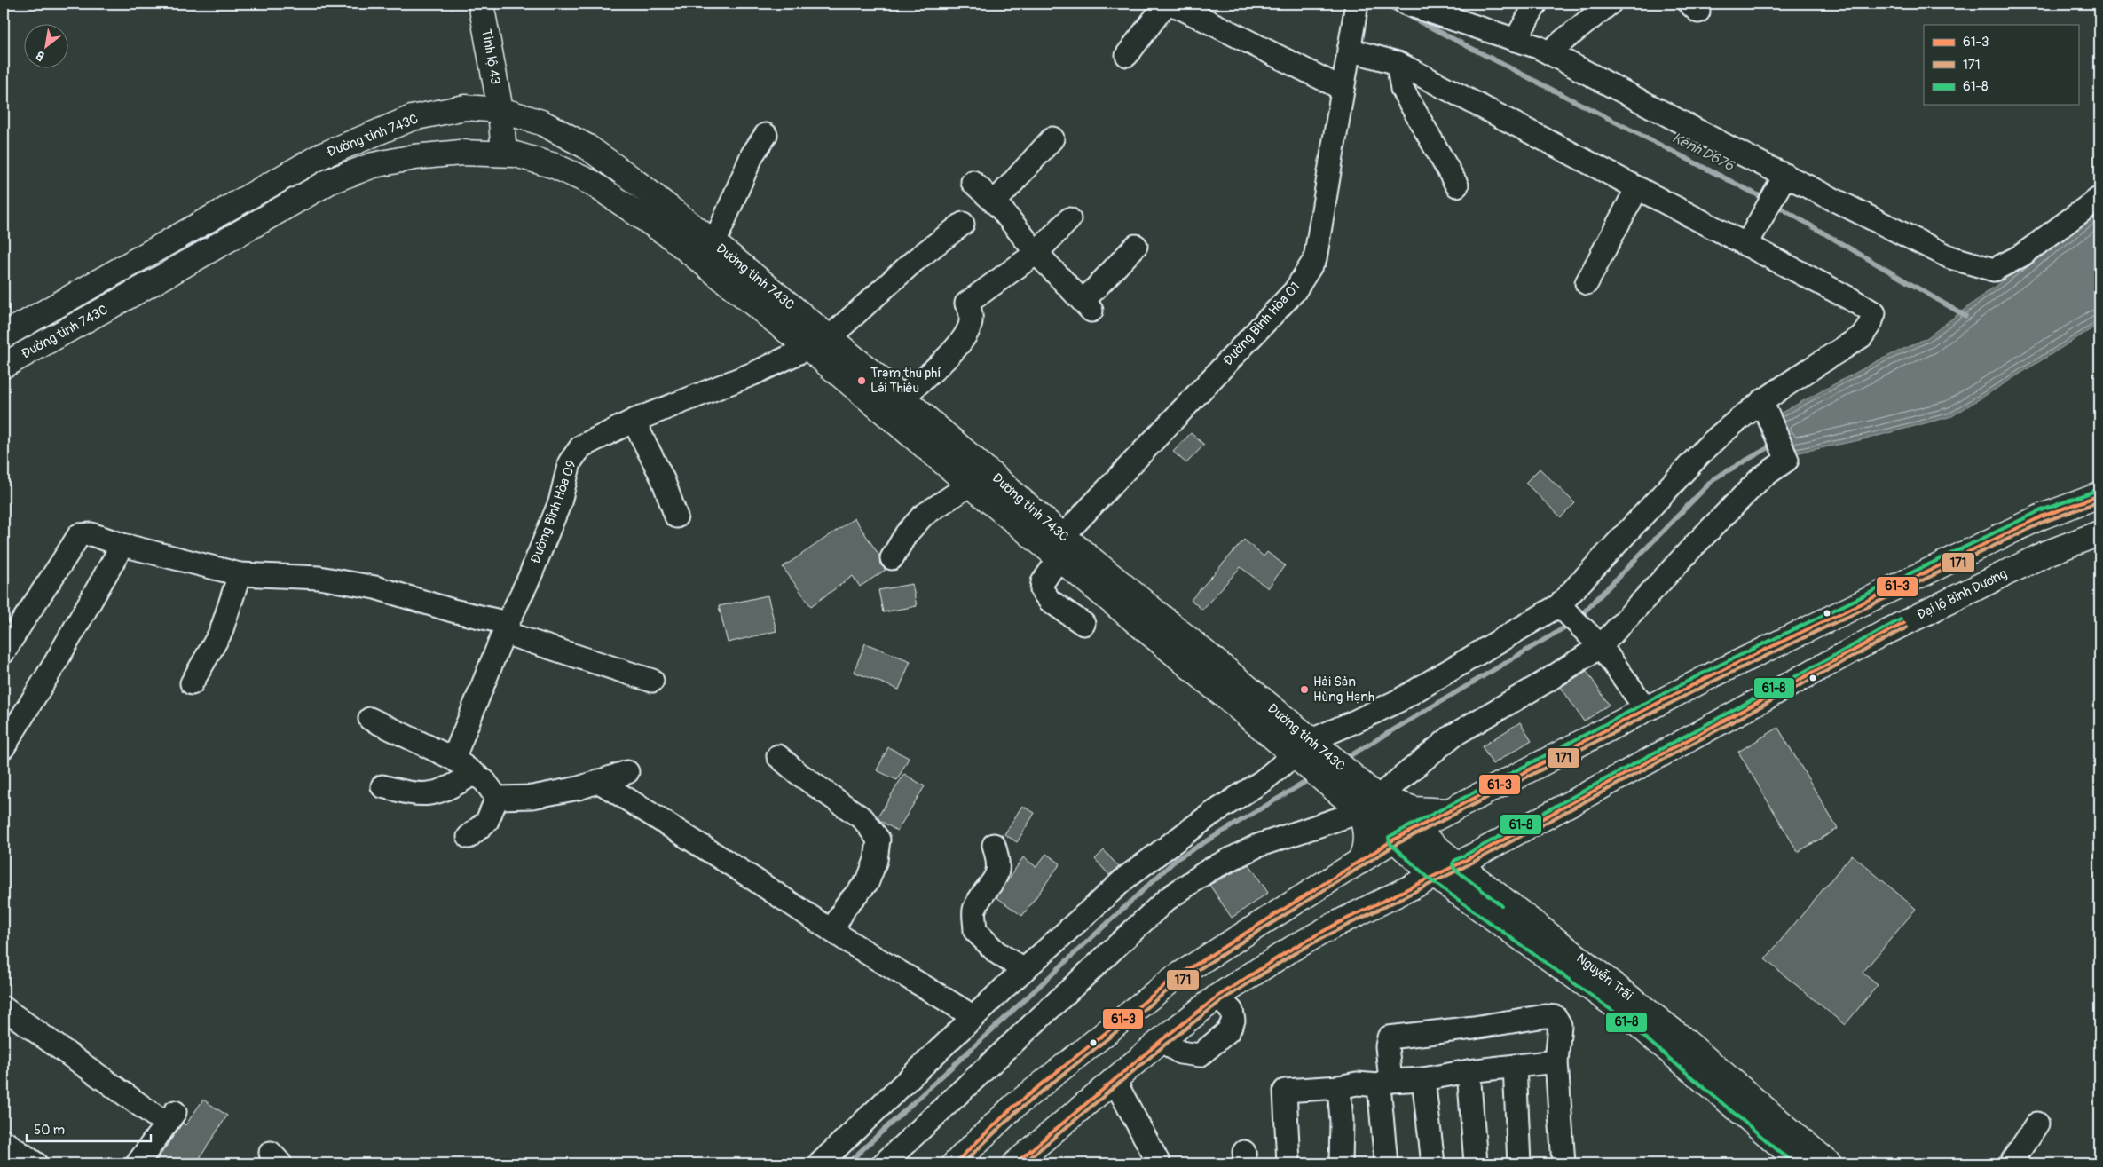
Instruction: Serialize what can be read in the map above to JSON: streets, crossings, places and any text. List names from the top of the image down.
{
  "streets": {
    "main road": [
      "Tỉnh lộ 43",
      "Đường tỉnh 743C",
      "Đại lộ Bình Dương",
      "Nguyễn Trãi"
    ],
    "street": ["Đường Bình Hòa 01", "Đường Bình Hòa 09"]
  },
  "crossings": [
    ["Tỉnh lộ 43", "Đường tỉnh 743C"],
    ["Đường tỉnh 743C", "Đường Bình Hòa 01"],
    ["Đường tỉnh 743C", "Đường Bình Hòa 09"],
    ["Đường tỉnh 743C", "Nguyễn Trãi"],
    ["Đại lộ Bình Dương", "Nguyễn Trãi"]
  ],
  "water": ["Kênh D676"],
  "places": ["Trạm thu phí Lái Thiêu", "Hải Sản Hùng Hạnh"],
  "lines": ["transit line 61-8", "transit line 61-3", "transit line 171"],
  "legend": ["61-3", "171", "61-8"],
  "scale_bar": "50 m",
  "north": "bottom left"
}
